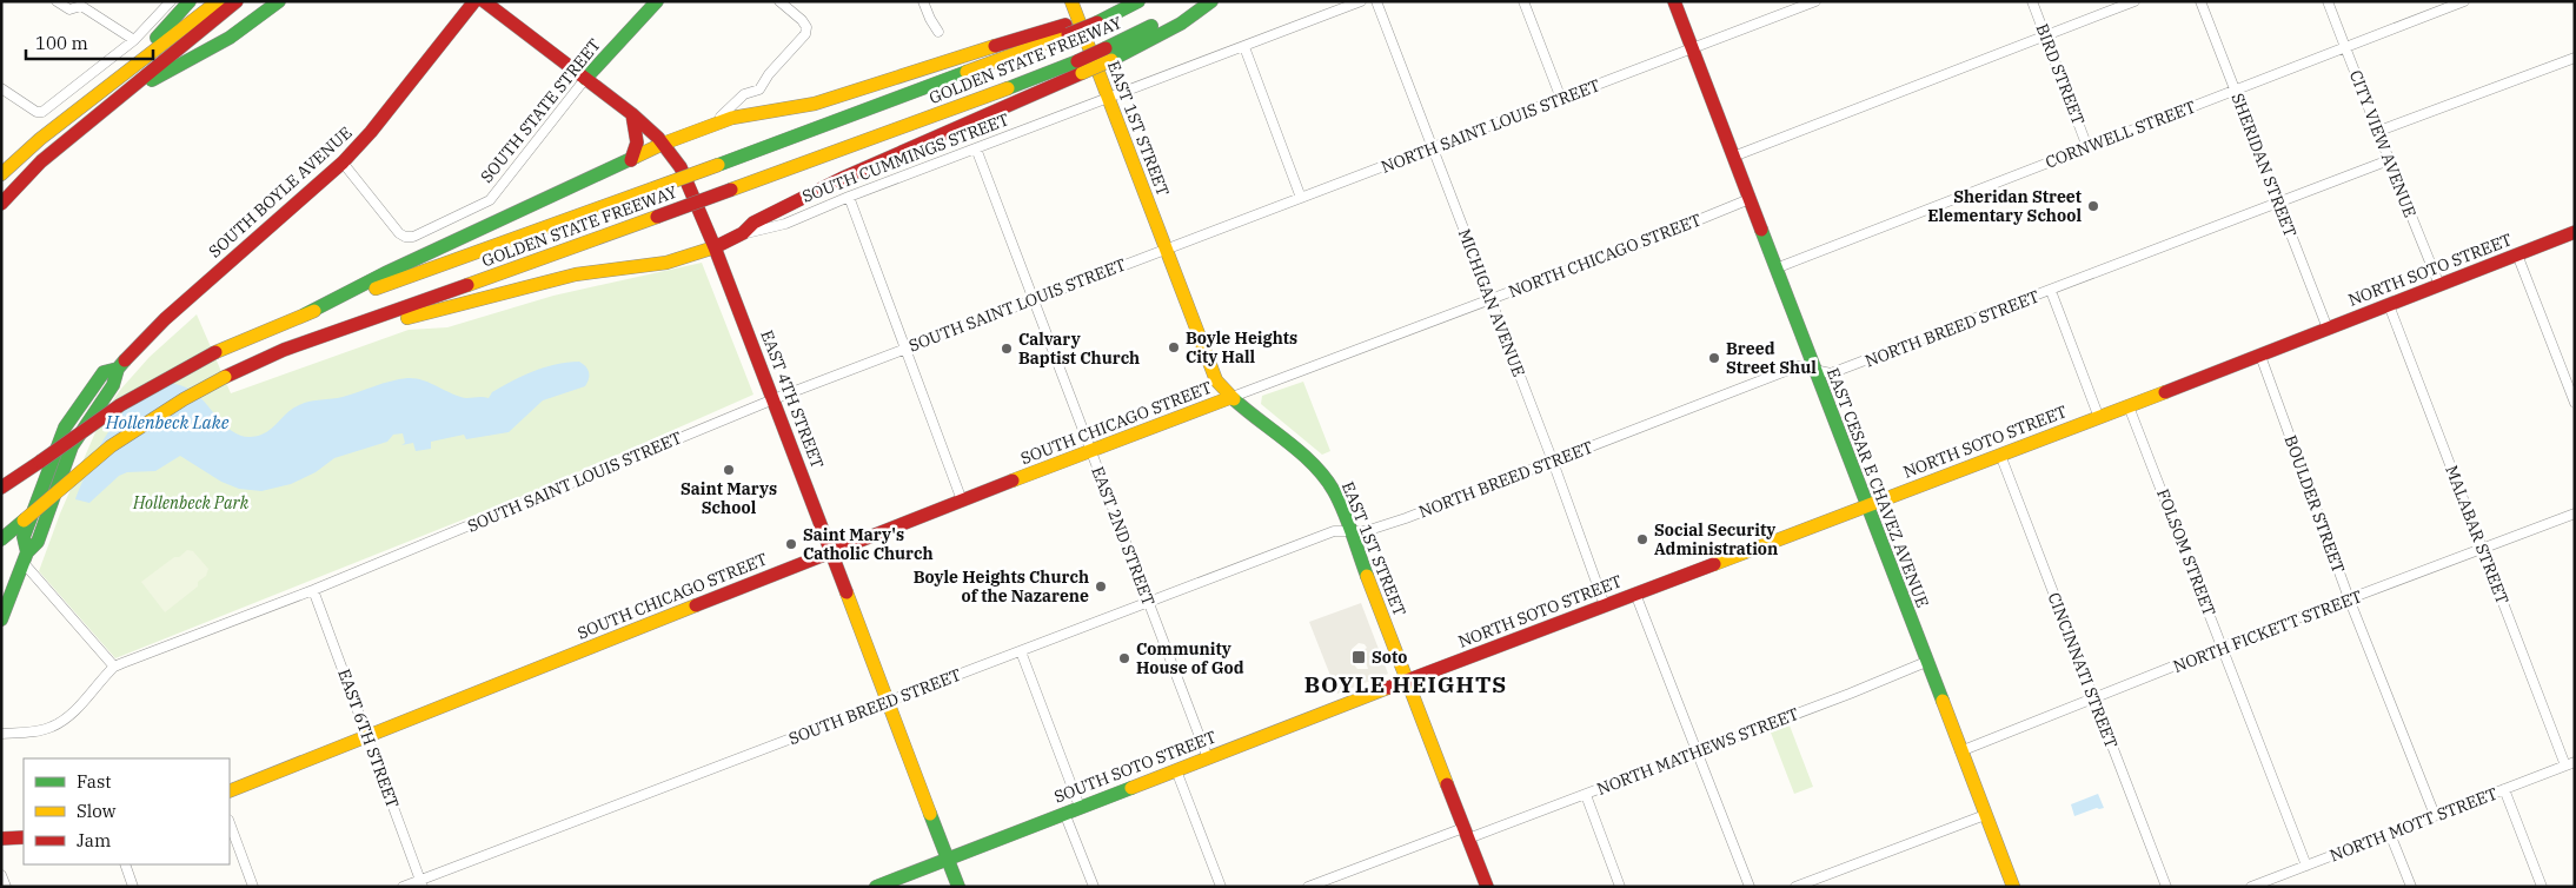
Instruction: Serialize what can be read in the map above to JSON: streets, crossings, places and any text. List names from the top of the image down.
{
  "streets": {
    "main road": [
      "GOLDEN STATE FREEWAY",
      "SOUTH STATE STREET",
      "EAST 1ST STREET",
      "SOUTH CUMMINGS STREET",
      "SOUTH BOYLE AVENUE",
      "NORTH SOTO STREET",
      "EAST 4TH STREET",
      "SOUTH CHICAGO STREET",
      "EAST CESAR E CHAVEZ AVENUE",
      "SOUTH SOTO STREET"
    ],
    "street": [
      "BIRD STREET",
      "NORTH SAINT LOUIS STREET",
      "CORNWELL STREET",
      "CITY VIEW AVENUE",
      "SHERIDAN STREET",
      "NORTH CHICAGO STREET",
      "MICHIGAN AVENUE",
      "SOUTH SAINT LOUIS STREET",
      "NORTH BREED STREET",
      "BOULDER STREET",
      "MALABAR STREET",
      "EAST 2ND STREET",
      "FOLSOM STREET",
      "NORTH FICKETT STREET",
      "CINCINNATI STREET",
      "SOUTH BREED STREET",
      "EAST 6TH STREET",
      "NORTH MATHEWS STREET",
      "NORTH MOTT STREET"
    ]
  },
  "crossings": [
    ["GOLDEN STATE FREEWAY", "SOUTH CUMMINGS STREET"],
    ["BIRD STREET", "CORNWELL STREET"],
    ["SOUTH STATE STREET", "SOUTH BOYLE AVENUE"],
    ["SOUTH STATE STREET", "EAST 4TH STREET"],
    ["NORTH SAINT LOUIS STREET", "EAST 1ST STREET"],
    ["NORTH SAINT LOUIS STREET", "MICHIGAN AVENUE"],
    ["NORTH SAINT LOUIS STREET", "SOUTH SAINT LOUIS STREET"],
    ["NORTH SAINT LOUIS STREET", "EAST CESAR E CHAVEZ AVENUE"],
    ["EAST 1ST STREET", "SOUTH CUMMINGS STREET"],
    ["EAST 1ST STREET", "NORTH CHICAGO STREET"],
    ["EAST 1ST STREET", "NORTH SOTO STREET"],
    ["EAST 1ST STREET", "SOUTH SAINT LOUIS STREET"],
    ["EAST 1ST STREET", "NORTH BREED STREET"],
    ["EAST 1ST STREET", "SOUTH CHICAGO STREET"],
    ["EAST 1ST STREET", "SOUTH BREED STREET"],
    ["EAST 1ST STREET", "NORTH MATHEWS STREET"],
    ["EAST 1ST STREET", "SOUTH SOTO STREET"],
    ["CORNWELL STREET", "CITY VIEW AVENUE"],
    ["CORNWELL STREET", "SHERIDAN STREET"],
    ["CORNWELL STREET", "EAST CESAR E CHAVEZ AVENUE"],
    ["CITY VIEW AVENUE", "NORTH SOTO STREET"],
    ["CITY VIEW AVENUE", "NORTH BREED STREET"],
    ["SOUTH CUMMINGS STREET", "EAST 4TH STREET"],
    ["SOUTH CUMMINGS STREET", "EAST 2ND STREET"],
    ["SHERIDAN STREET", "NORTH SOTO STREET"],
    ["SHERIDAN STREET", "NORTH BREED STREET"],
    ["NORTH CHICAGO STREET", "MICHIGAN AVENUE"],
    ["NORTH CHICAGO STREET", "SOUTH CHICAGO STREET"],
    ["NORTH CHICAGO STREET", "EAST CESAR E CHAVEZ AVENUE"],
    ["NORTH SOTO STREET", "MICHIGAN AVENUE"],
    ["NORTH SOTO STREET", "EAST CESAR E CHAVEZ AVENUE"],
    ["NORTH SOTO STREET", "BOULDER STREET"],
    ["NORTH SOTO STREET", "MALABAR STREET"],
    ["NORTH SOTO STREET", "FOLSOM STREET"],
    ["NORTH SOTO STREET", "CINCINNATI STREET"],
    ["NORTH SOTO STREET", "SOUTH SOTO STREET"],
    ["MICHIGAN AVENUE", "NORTH BREED STREET"],
    ["SOUTH SAINT LOUIS STREET", "EAST 4TH STREET"],
    ["SOUTH SAINT LOUIS STREET", "EAST 2ND STREET"],
    ["SOUTH SAINT LOUIS STREET", "EAST 6TH STREET"],
    ["NORTH BREED STREET", "EAST CESAR E CHAVEZ AVENUE"],
    ["NORTH BREED STREET", "SOUTH BREED STREET"],
    ["EAST 4TH STREET", "SOUTH CHICAGO STREET"],
    ["EAST 4TH STREET", "SOUTH BREED STREET"],
    ["EAST 4TH STREET", "SOUTH SOTO STREET"],
    ["SOUTH CHICAGO STREET", "EAST 2ND STREET"],
    ["SOUTH CHICAGO STREET", "EAST 6TH STREET"],
    ["EAST CESAR E CHAVEZ AVENUE", "NORTH FICKETT STREET"],
    ["EAST CESAR E CHAVEZ AVENUE", "NORTH MATHEWS STREET"],
    ["BOULDER STREET", "NORTH FICKETT STREET"],
    ["BOULDER STREET", "NORTH MOTT STREET"],
    ["MALABAR STREET", "NORTH FICKETT STREET"],
    ["MALABAR STREET", "NORTH MOTT STREET"],
    ["EAST 2ND STREET", "SOUTH BREED STREET"],
    ["EAST 2ND STREET", "SOUTH SOTO STREET"],
    ["FOLSOM STREET", "NORTH FICKETT STREET"],
    ["FOLSOM STREET", "NORTH MOTT STREET"],
    ["NORTH FICKETT STREET", "CINCINNATI STREET"],
    ["SOUTH BREED STREET", "EAST 6TH STREET"]
  ],
  "districts": ["BOYLE HEIGHTS"],
  "water": ["Hollenbeck Lake"],
  "parks": ["Hollenbeck Park"],
  "places": {
    "other": [
      "Sheridan Street Elementary School",
      "Boyle Heights City Hall",
      "Calvary Baptist Church",
      "Breed Street Shul",
      "Saint Marys School",
      "Social Security Administration",
      "Saint Mary's Catholic Church",
      "Boyle Heights Church of the Nazarene",
      "Community House of God"
    ],
    "transit": ["Soto"]
  },
  "legend": ["Fast", "Slow", "Jam"],
  "scale_bar": "100 m"
}
